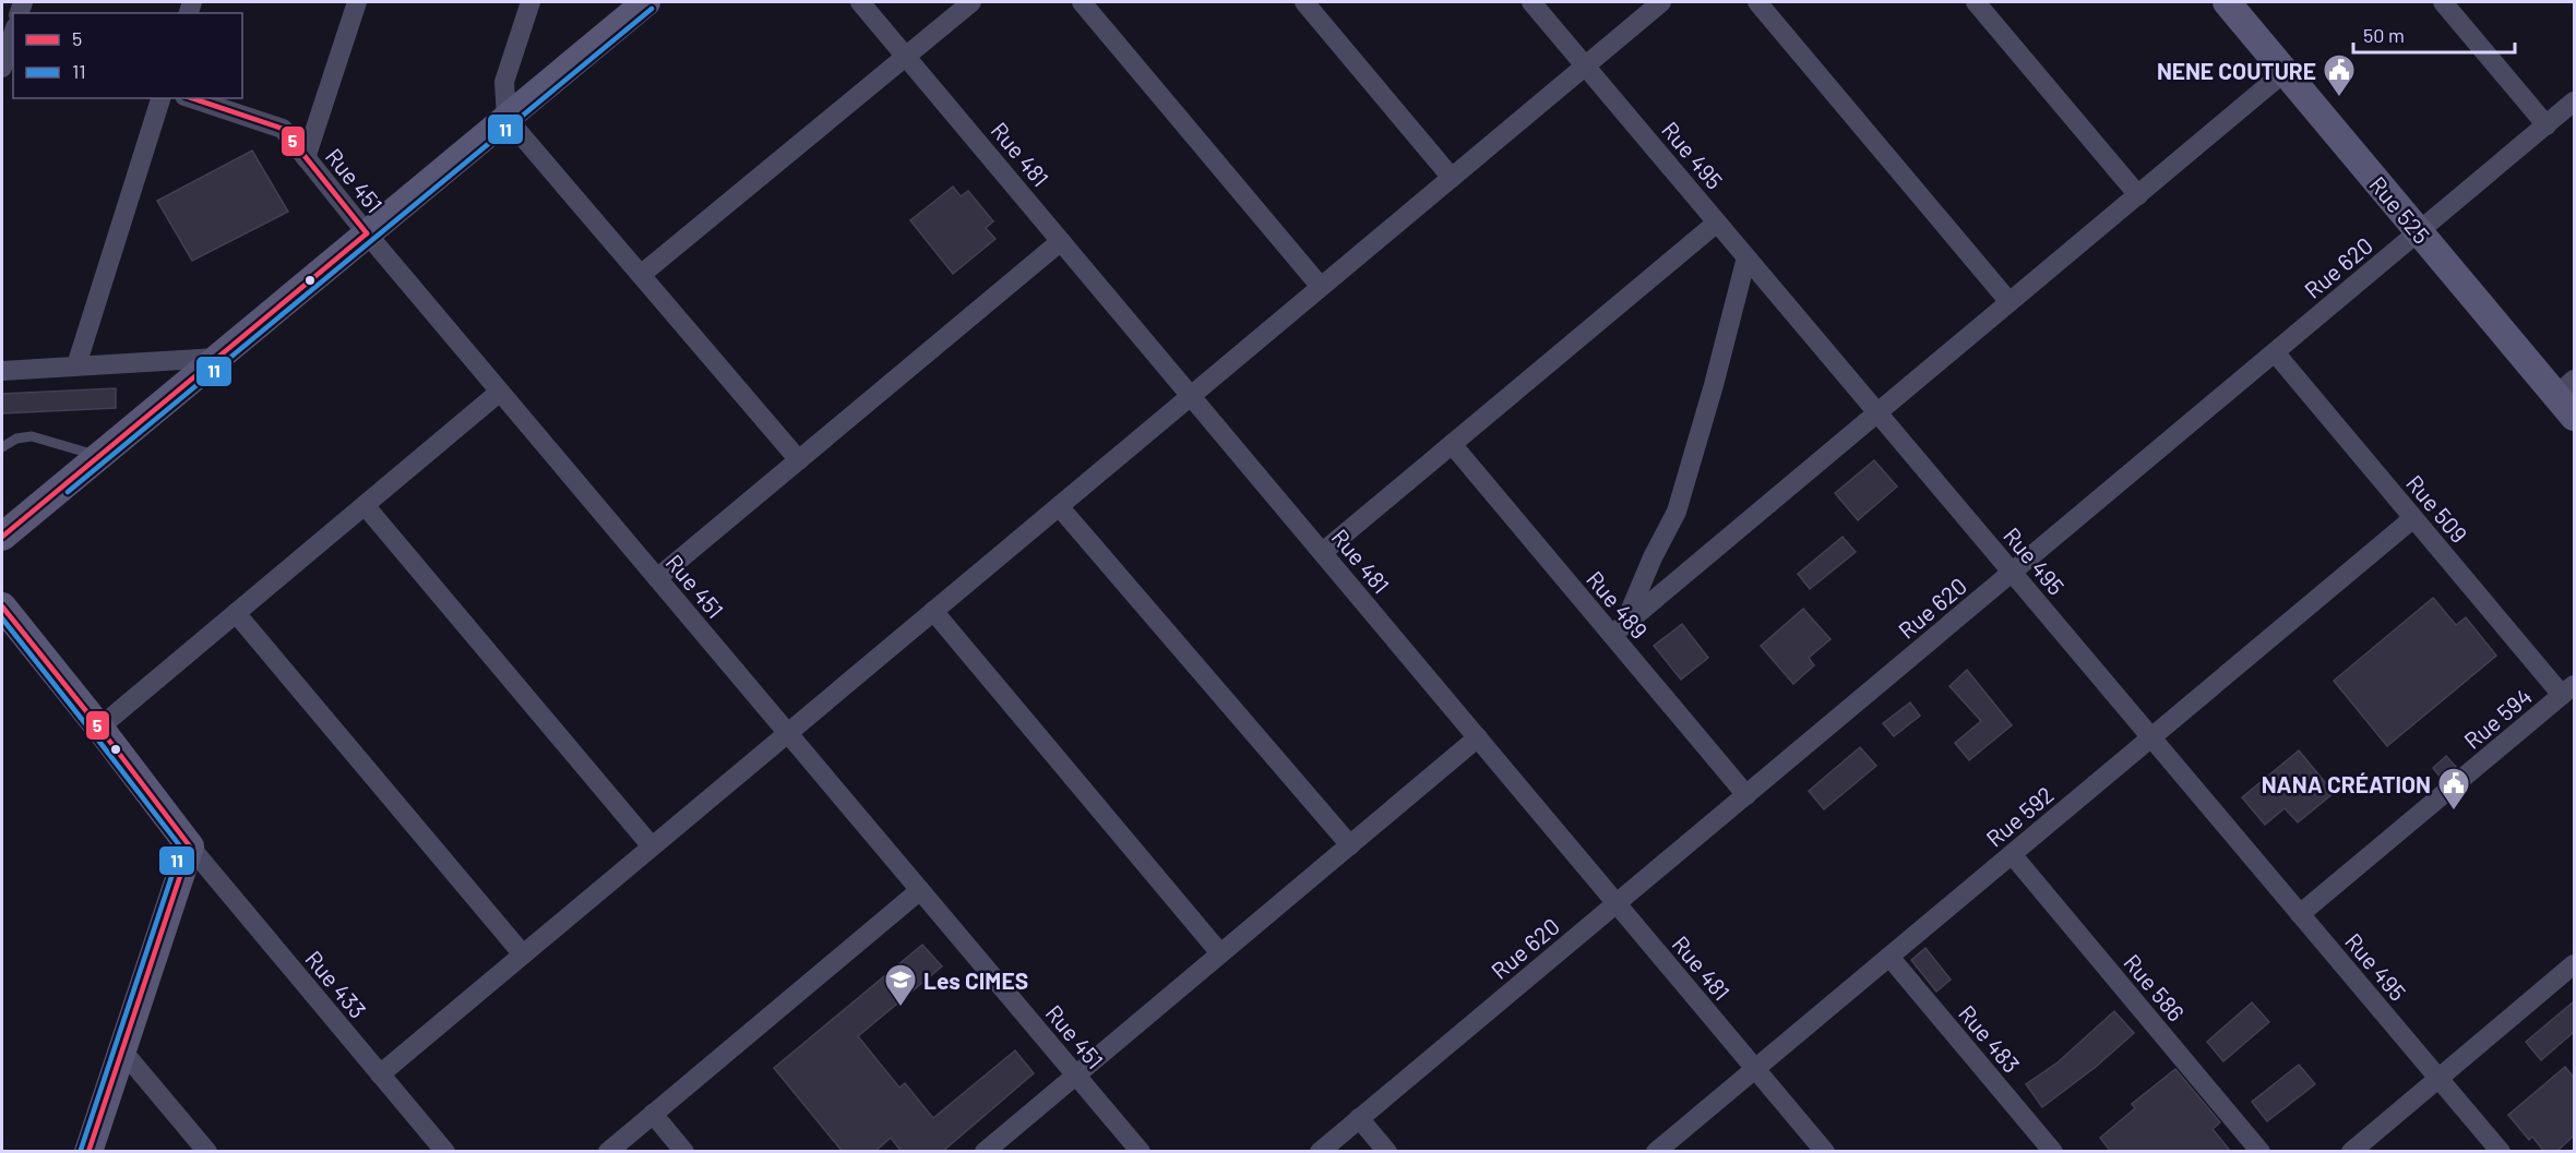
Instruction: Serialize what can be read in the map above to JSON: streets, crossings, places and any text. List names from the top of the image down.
{
  "streets": {
    "main road": ["Rue 525"],
    "street": [
      "Rue 481",
      "Rue 495",
      "Rue 451",
      "Rue 620",
      "Rue 509",
      "Rue 489",
      "Rue 594",
      "Rue 592",
      "Rue 433",
      "Rue 586",
      "Rue 483"
    ]
  },
  "crossings": [
    ["Rue 481", "Rue 620"],
    ["Rue 481", "Rue 592"],
    ["Rue 495", "Rue 620"],
    ["Rue 495", "Rue 594"],
    ["Rue 495", "Rue 592"],
    ["Rue 525", "Rue 620"],
    ["Rue 620", "Rue 509"],
    ["Rue 620", "Rue 489"],
    ["Rue 509", "Rue 594"],
    ["Rue 509", "Rue 592"],
    ["Rue 592", "Rue 586"],
    ["Rue 592", "Rue 483"]
  ],
  "places": {
    "public building": ["NENE COUTURE", "NANA CRÉATION"],
    "school or university": ["Les CIMES"]
  },
  "lines": ["transit line 11", "transit line 5"],
  "legend": ["5", "11"],
  "scale_bar": "50 m"
}
